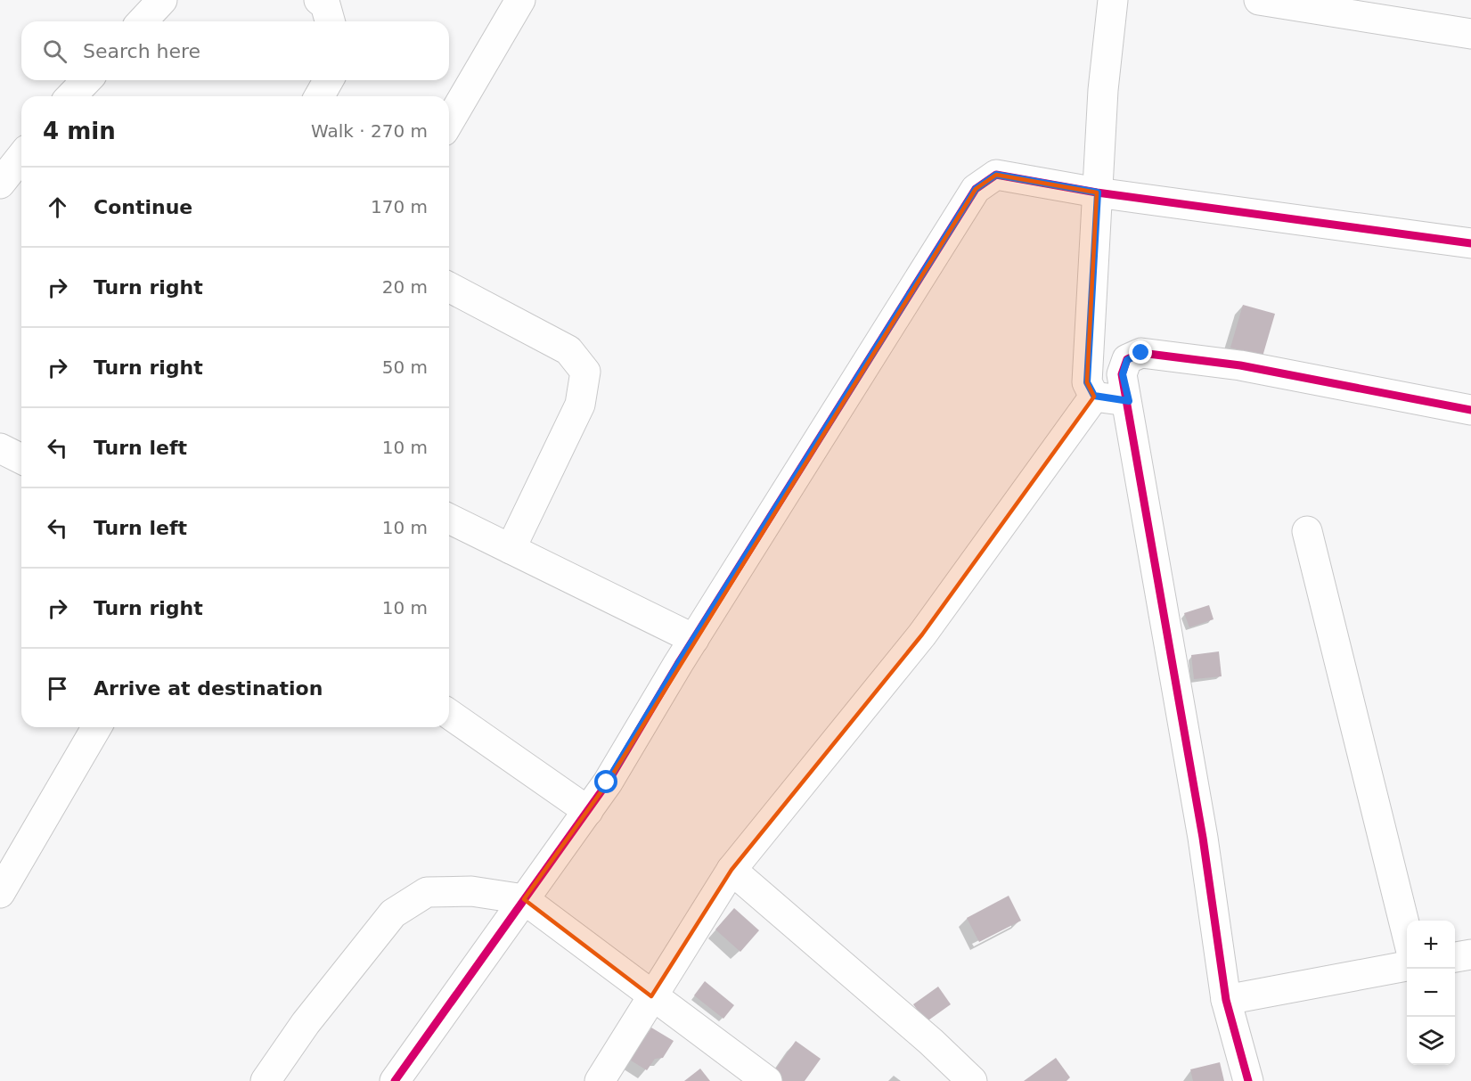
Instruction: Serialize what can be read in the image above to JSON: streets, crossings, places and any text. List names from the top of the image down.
{
  "page": {
    "search": "Search here",
    "heading": ["4 min", "Walk · 270 m"],
    "list": [
      ["Continue", "170 m"],
      ["Turn right", "20 m"],
      ["Turn right", "50 m"],
      ["Turn left", "10 m"],
      ["Turn left", "10 m"],
      ["Turn right", "10 m"],
      "Arrive at destination"
    ],
    "map_buttons": ["+", "−"]
  }
}
